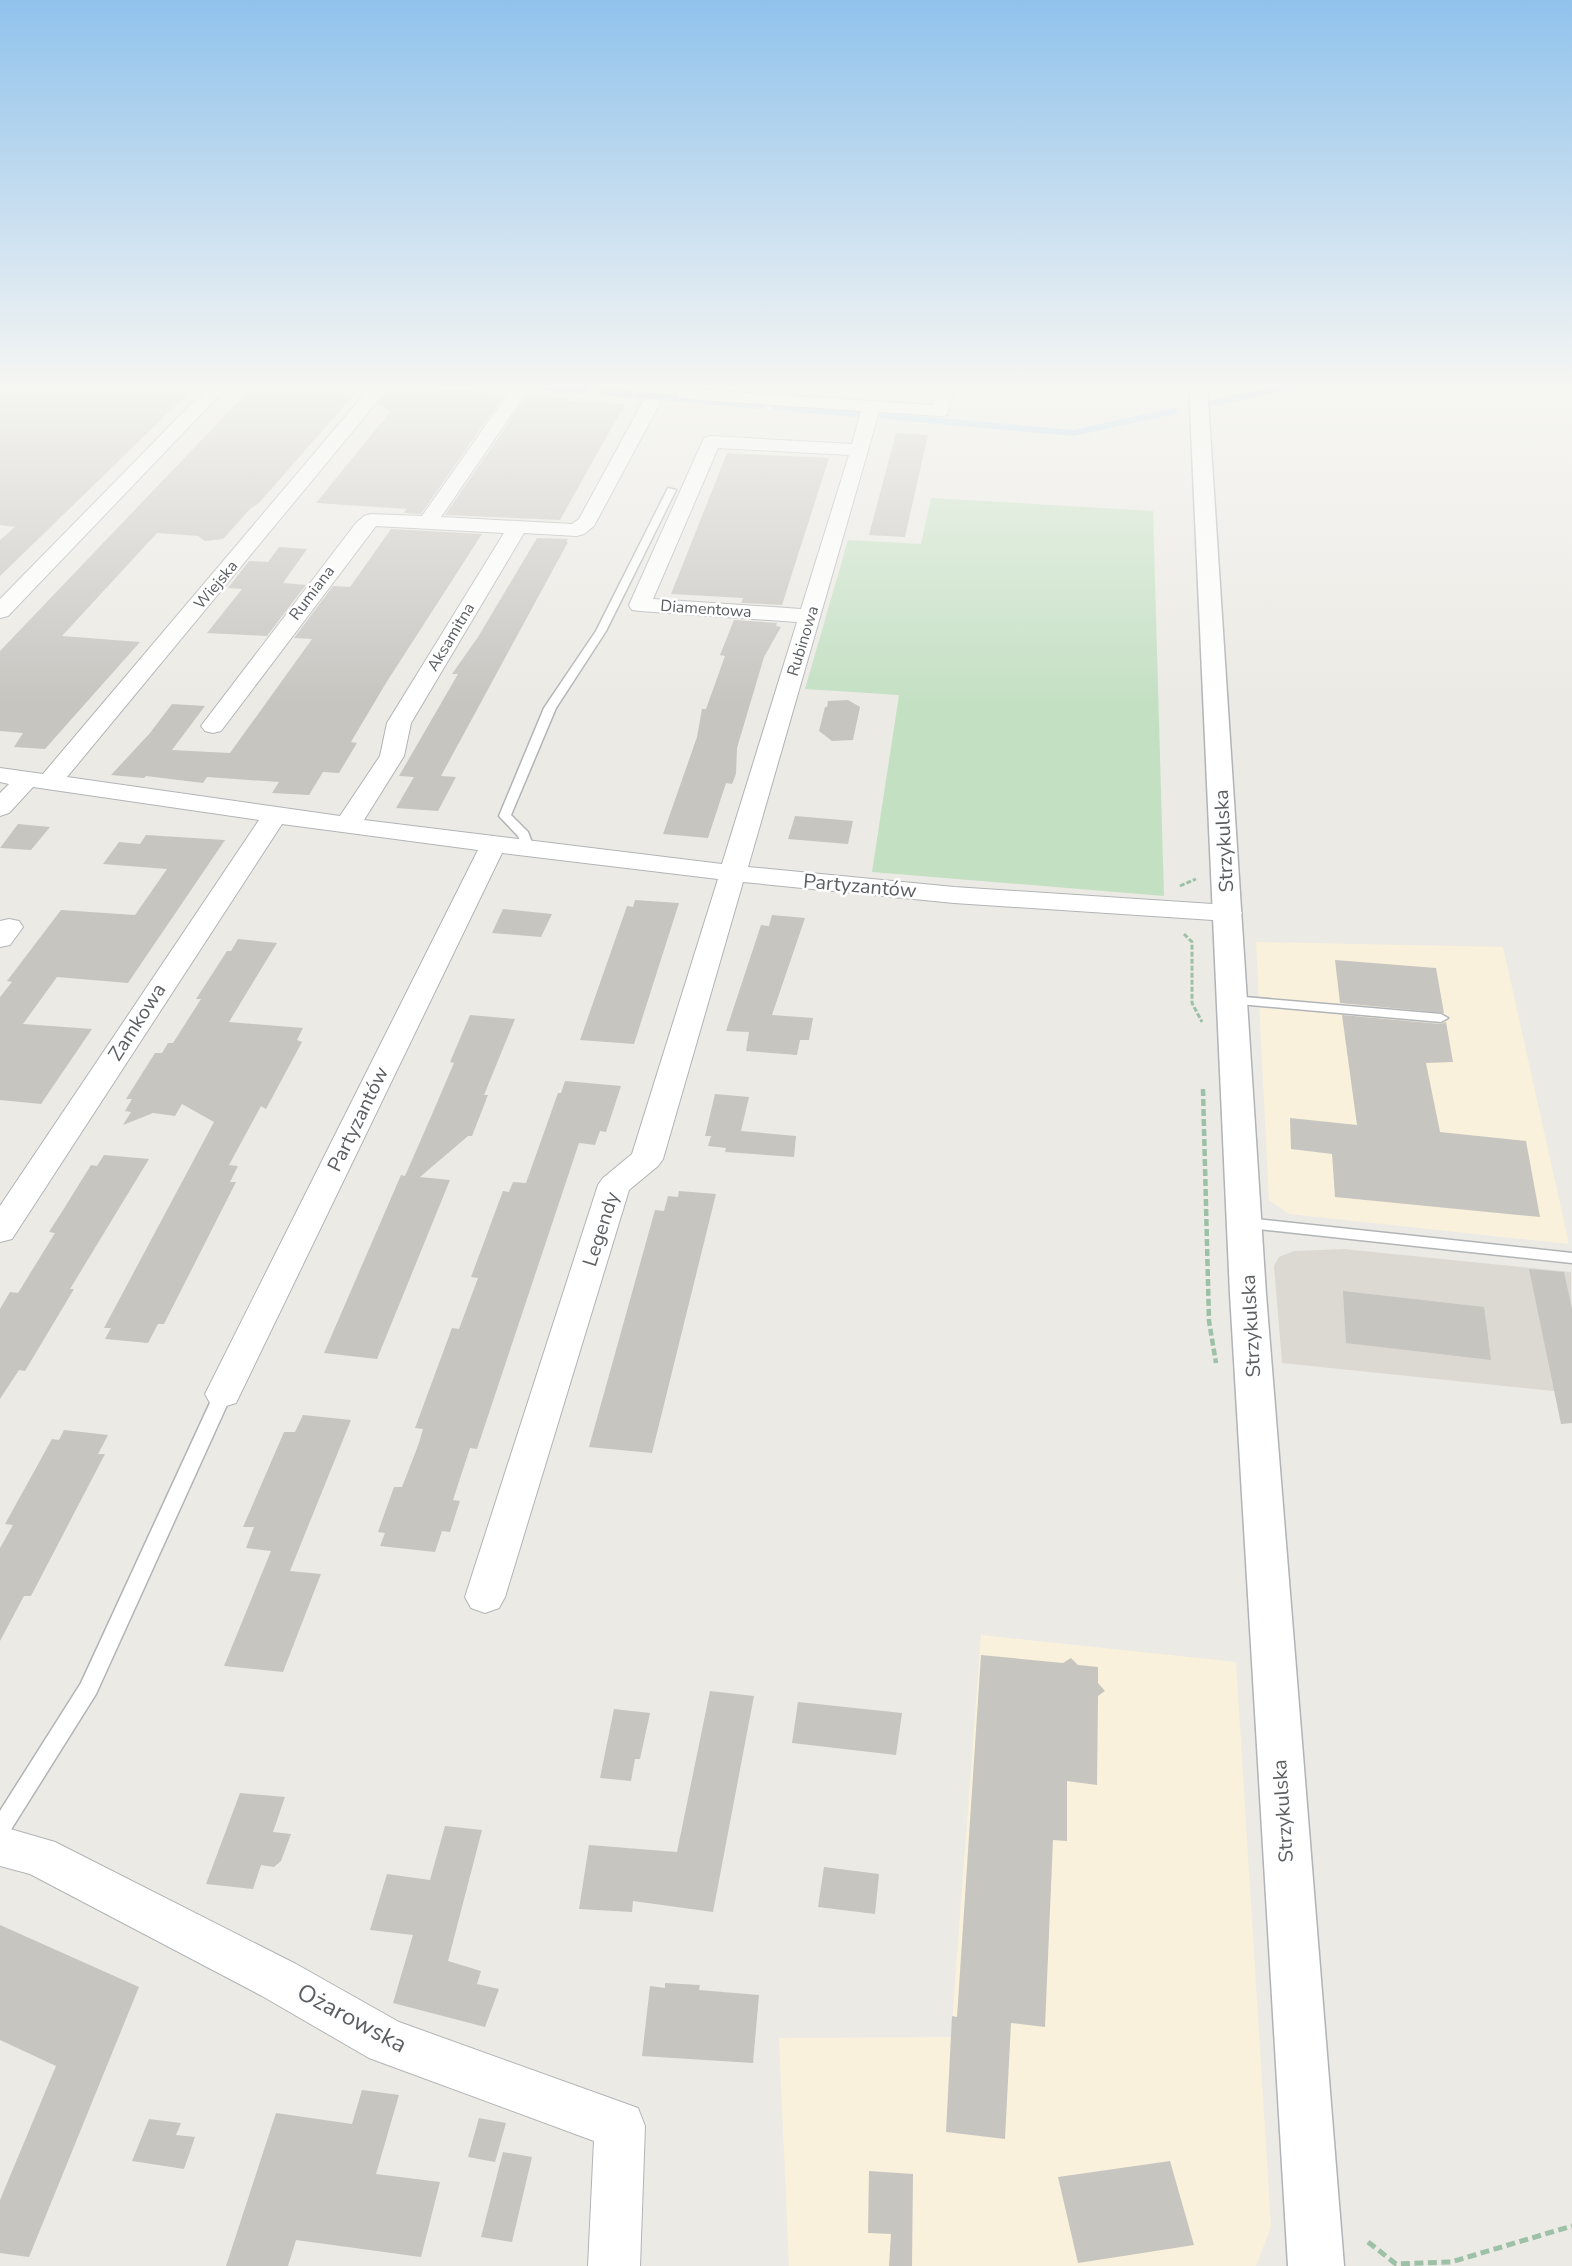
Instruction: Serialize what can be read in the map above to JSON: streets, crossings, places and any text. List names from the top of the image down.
{
  "streets": {
    "street": [
      "Wiejska",
      "Rumiana",
      "Diamentowa",
      "Aksamitna",
      "Rubinowa",
      "Strzykulska",
      "Partyzantów",
      "Zamkowa",
      "Legendy",
      "Ożarowska"
    ]
  },
  "crossings": [
    ["Wiejska", "Partyzantów"],
    ["Diamentowa", "Rubinowa"],
    ["Aksamitna", "Partyzantów"],
    ["Rubinowa", "Partyzantów"],
    ["Rubinowa", "Legendy"],
    ["Strzykulska", "Partyzantów"],
    ["Partyzantów", "Zamkowa"],
    ["Partyzantów", "Legendy"]
  ]
}
